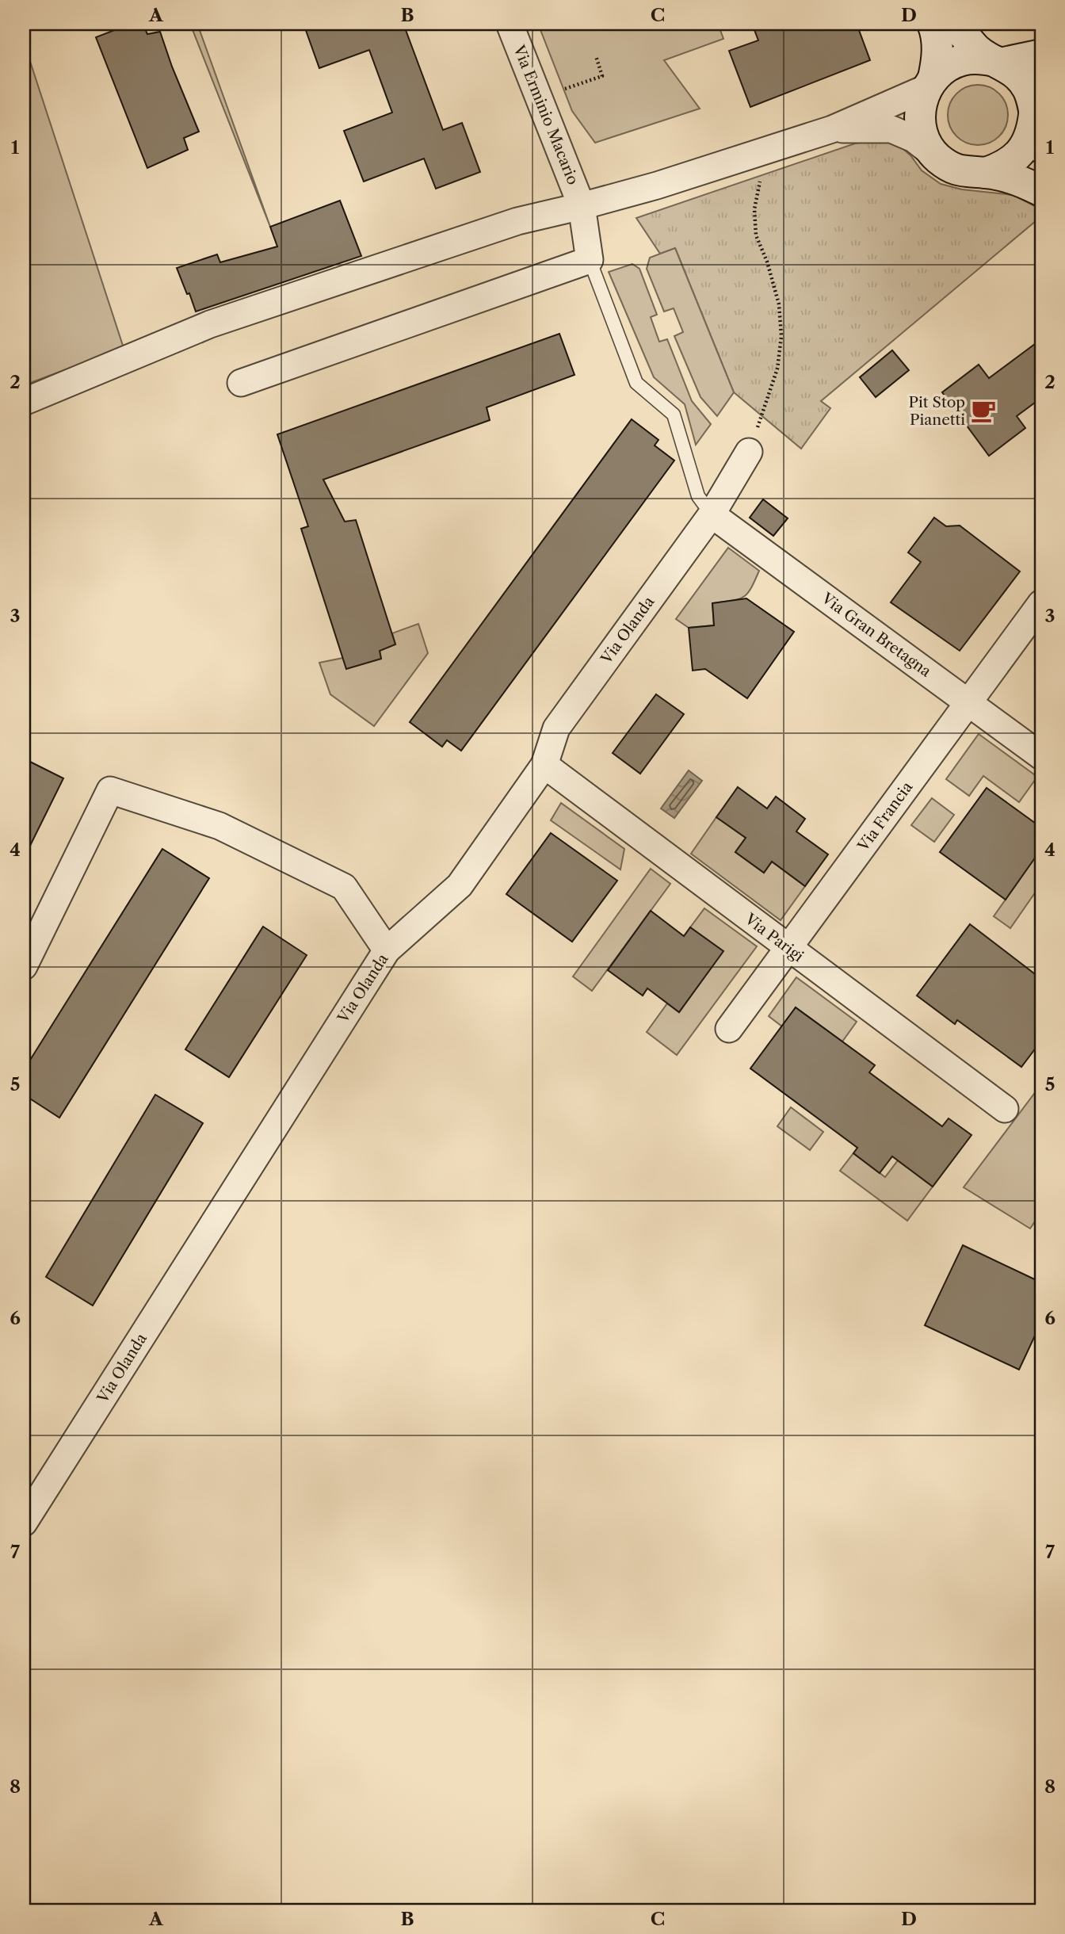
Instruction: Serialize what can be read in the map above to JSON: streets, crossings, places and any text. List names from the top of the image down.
{
  "streets": {
    "street": [
      "Via Erminio Macario",
      "Via Olanda",
      "Via Gran Bretagna",
      "Via Francia",
      "Via Parigi"
    ]
  },
  "crossings": [
    ["Via Olanda", "Via Gran Bretagna"],
    ["Via Olanda", "Via Parigi"],
    ["Via Gran Bretagna", "Via Francia"],
    ["Via Francia", "Via Parigi"]
  ],
  "places": {
    "cafe": ["Pit Stop Pianetti"]
  },
  "grid": {
    "columns": [
      "A",
      "B",
      "C",
      "D"
    ],
    "rows": [
      "1",
      "2",
      "3",
      "4",
      "5",
      "6",
      "7",
      "8"
    ]
  }
}
